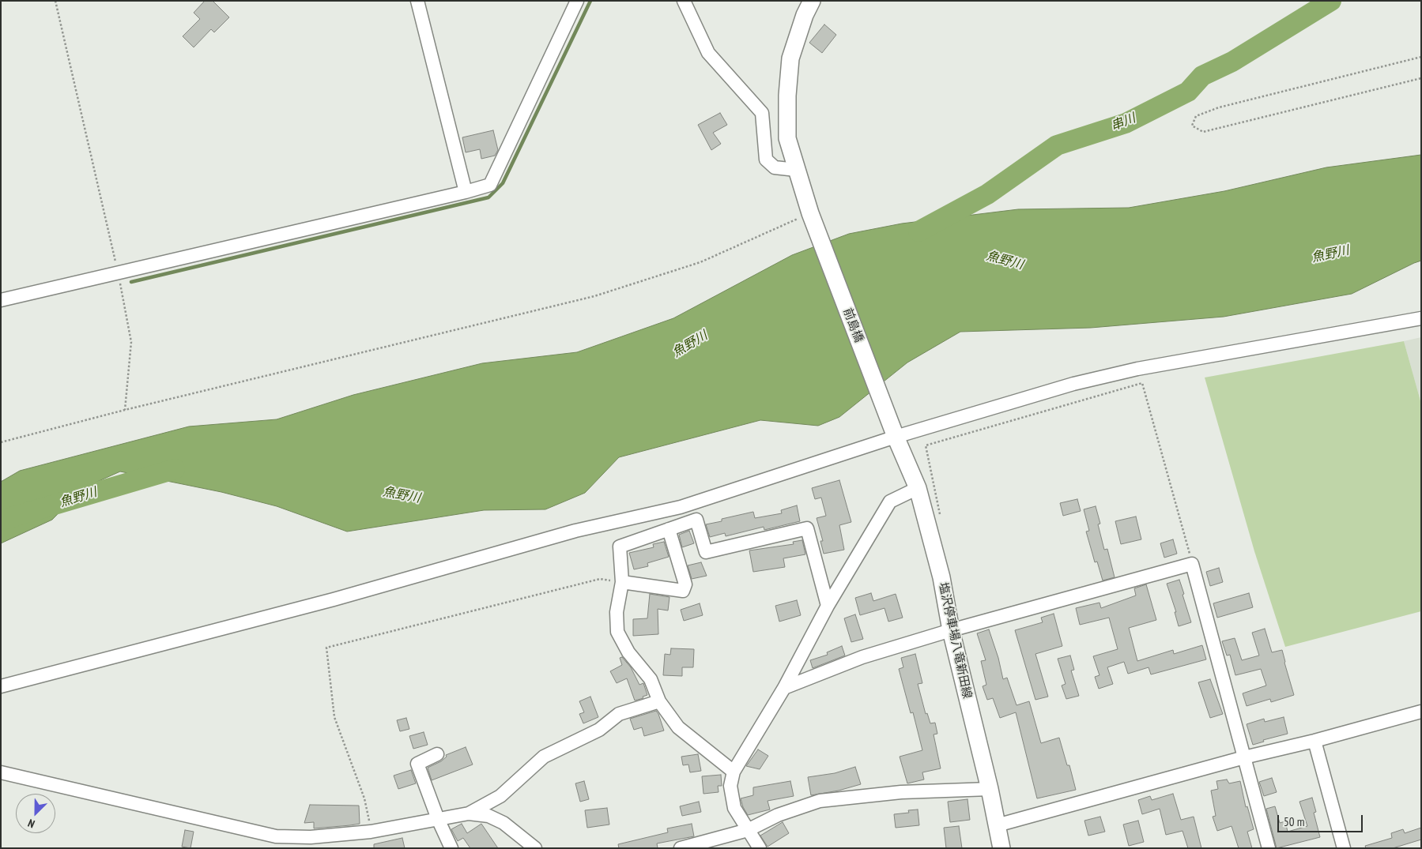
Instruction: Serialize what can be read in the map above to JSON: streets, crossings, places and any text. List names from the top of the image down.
{
  "streets": {
    "main road": ["前島橋", "塩沢停車場八竜新田線"]
  },
  "crossings": [
    ["前島橋", "塩沢停車場八竜新田線"]
  ],
  "water": ["串川", "魚野川"],
  "scale_bar": "50 m",
  "north": "bottom left"
}
